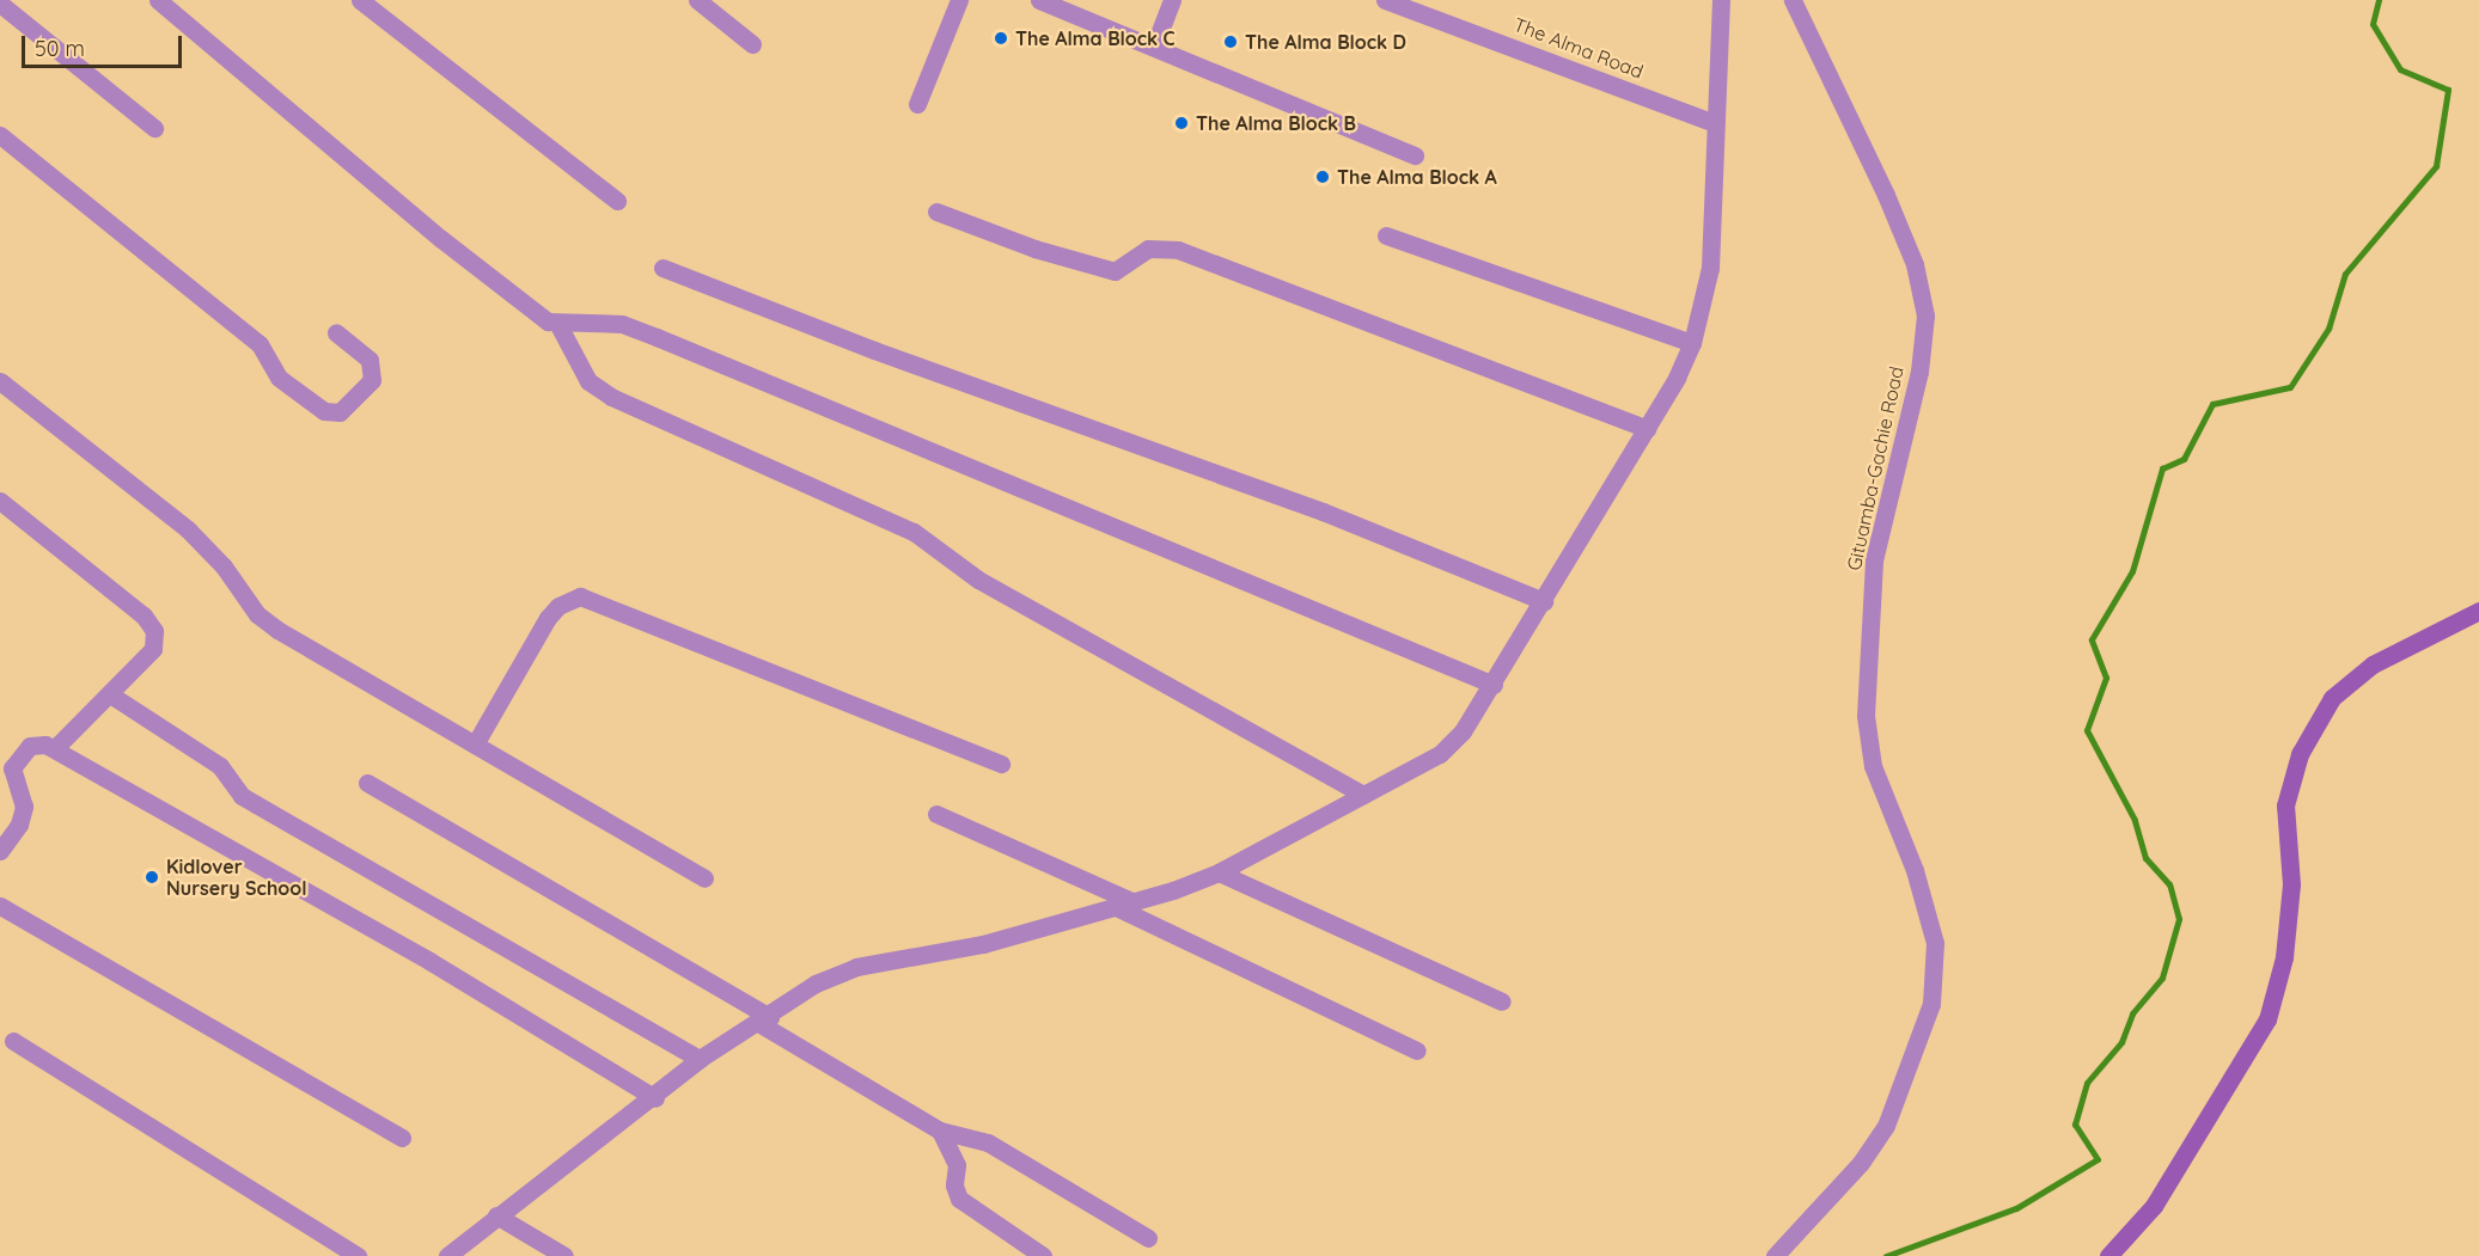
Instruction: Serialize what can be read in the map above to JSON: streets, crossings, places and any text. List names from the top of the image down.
{
  "streets": {
    "street": ["The Alma Road", "Gituamba-Gachie Road"]
  },
  "places": [
    "The Alma Block C",
    "The Alma Block D",
    "The Alma Block B",
    "The Alma Block A",
    "Kidlover Nursery School"
  ],
  "scale_bar": "50 m"
}
